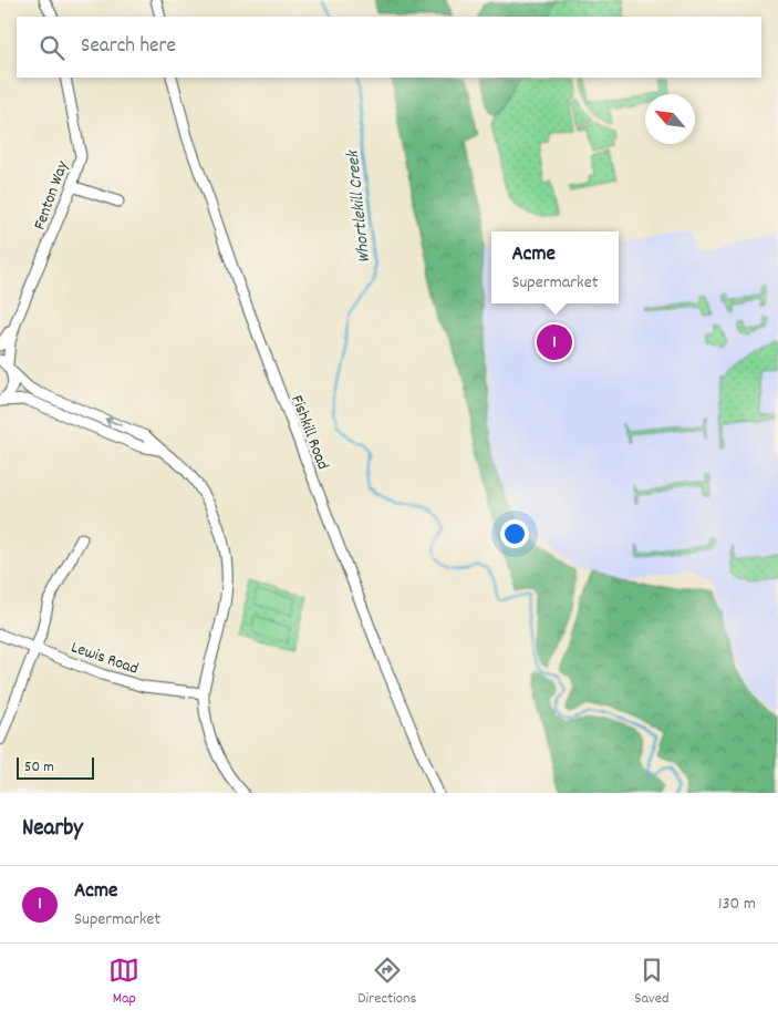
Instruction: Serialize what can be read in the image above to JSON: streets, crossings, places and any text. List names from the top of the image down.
{
  "streets": {
    "street": ["Fenton Way", "Fishkill Road", "Lewis Road"]
  },
  "water": ["Whortlekill Creek"],
  "scale_bar": "50 m",
  "north": "top left",
  "page": {
    "search": "Search here",
    "popup": ["Acme", "Supermarket"],
    "pins": "1",
    "scale": "50 m",
    "heading": "Nearby",
    "list": [
      {
        "mark": "1",
        "name": "Acme",
        "note": "Supermarket",
        "value": "130 m"
      }
    ],
    "nav": ["Map", "Directions", "Saved"]
  }
}
